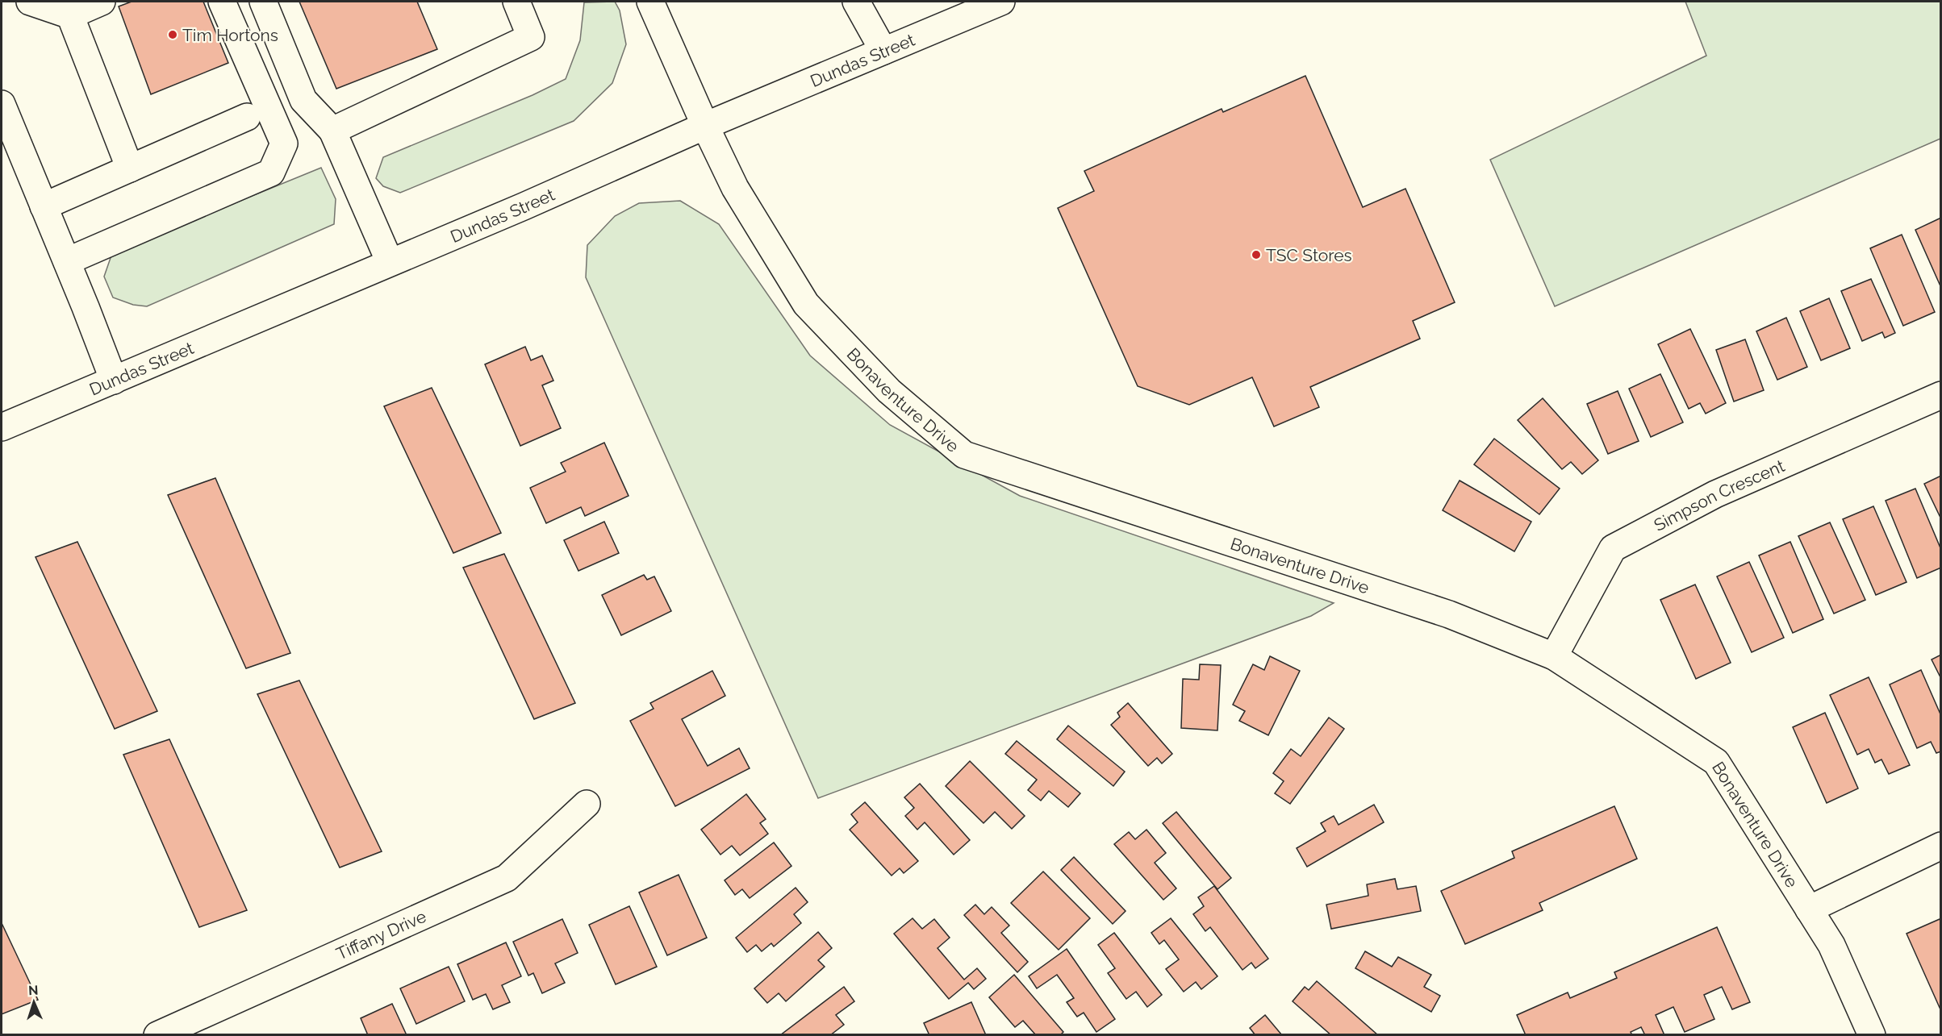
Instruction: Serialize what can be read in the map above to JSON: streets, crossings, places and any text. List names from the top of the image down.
{
  "streets": {
    "street": [
      "Dundas Street",
      "Bonaventure Drive",
      "Simpson Crescent",
      "Tiffany Drive"
    ]
  },
  "crossings": [
    ["Dundas Street", "Bonaventure Drive"],
    ["Bonaventure Drive", "Simpson Crescent"]
  ],
  "places": ["Tim Hortons", "TSC Stores"],
  "north": "top"
}
